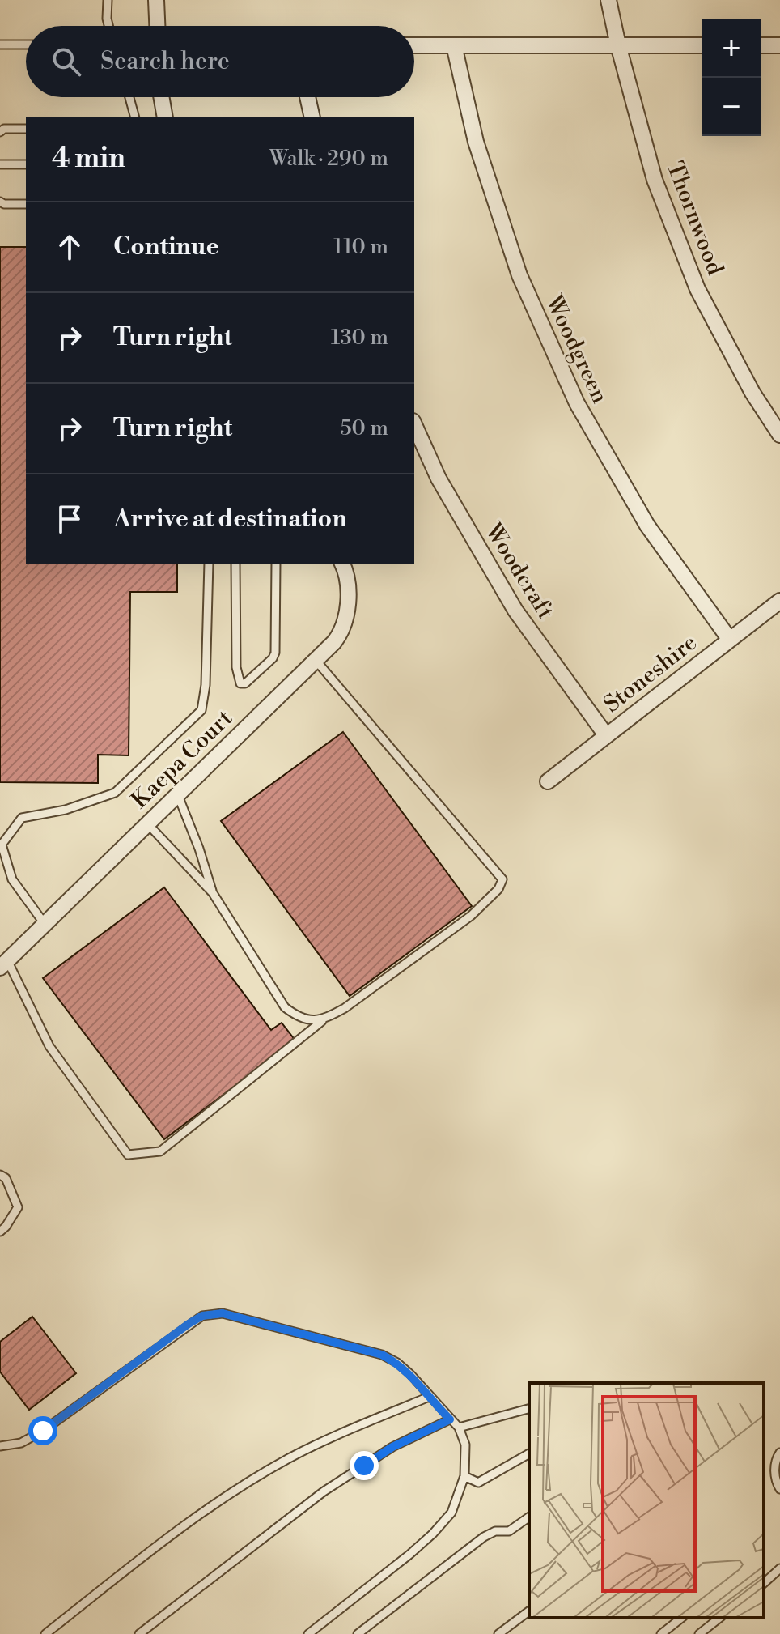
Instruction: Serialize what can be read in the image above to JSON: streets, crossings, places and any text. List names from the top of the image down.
{
  "streets": {
    "street": [
      "Thornwood",
      "Woodgreen",
      "Woodcraft",
      "Stoneshire",
      "Kaepa Court"
    ]
  },
  "crossings": [
    ["Woodgreen", "Stoneshire"],
    ["Woodcraft", "Stoneshire"]
  ],
  "page": {
    "map_buttons": ["+", "−"],
    "search": "Search here",
    "heading": ["4 min", "Walk · 290 m"],
    "list": [
      ["Continue", "110 m"],
      ["Turn right", "130 m"],
      ["Turn right", "50 m"],
      "Arrive at destination"
    ]
  }
}
